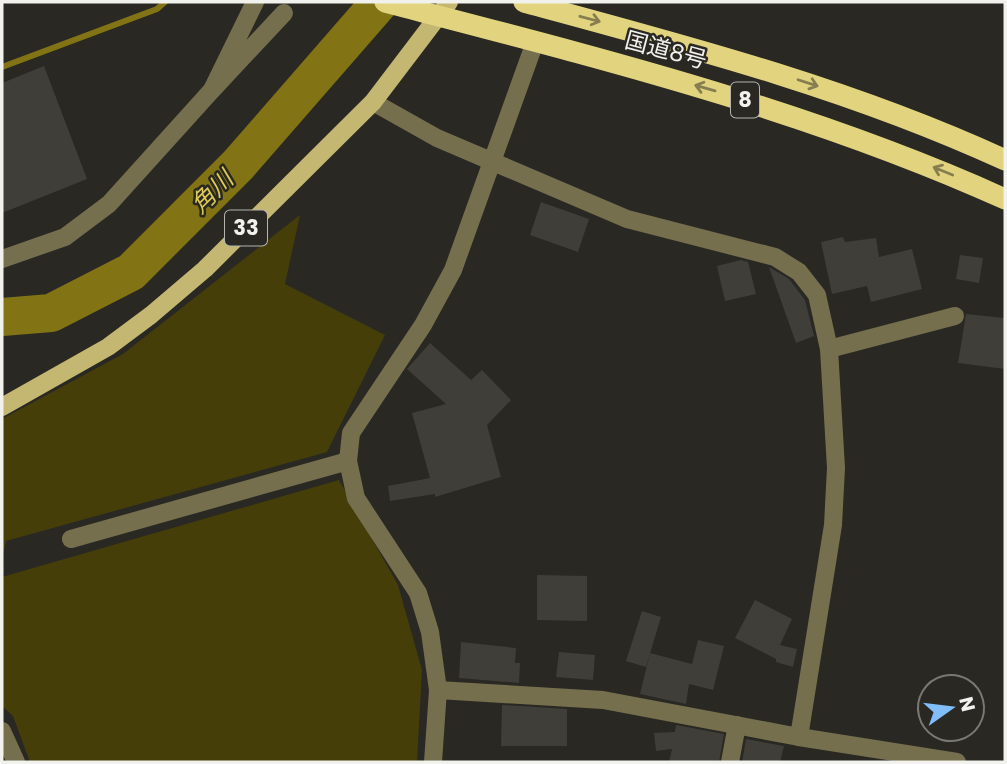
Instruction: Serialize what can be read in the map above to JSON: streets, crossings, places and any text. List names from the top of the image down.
{
  "streets": {
    "highway": ["国道8号", "8"],
    "main road": ["33"]
  },
  "water": ["角川"],
  "north": "right"
}
